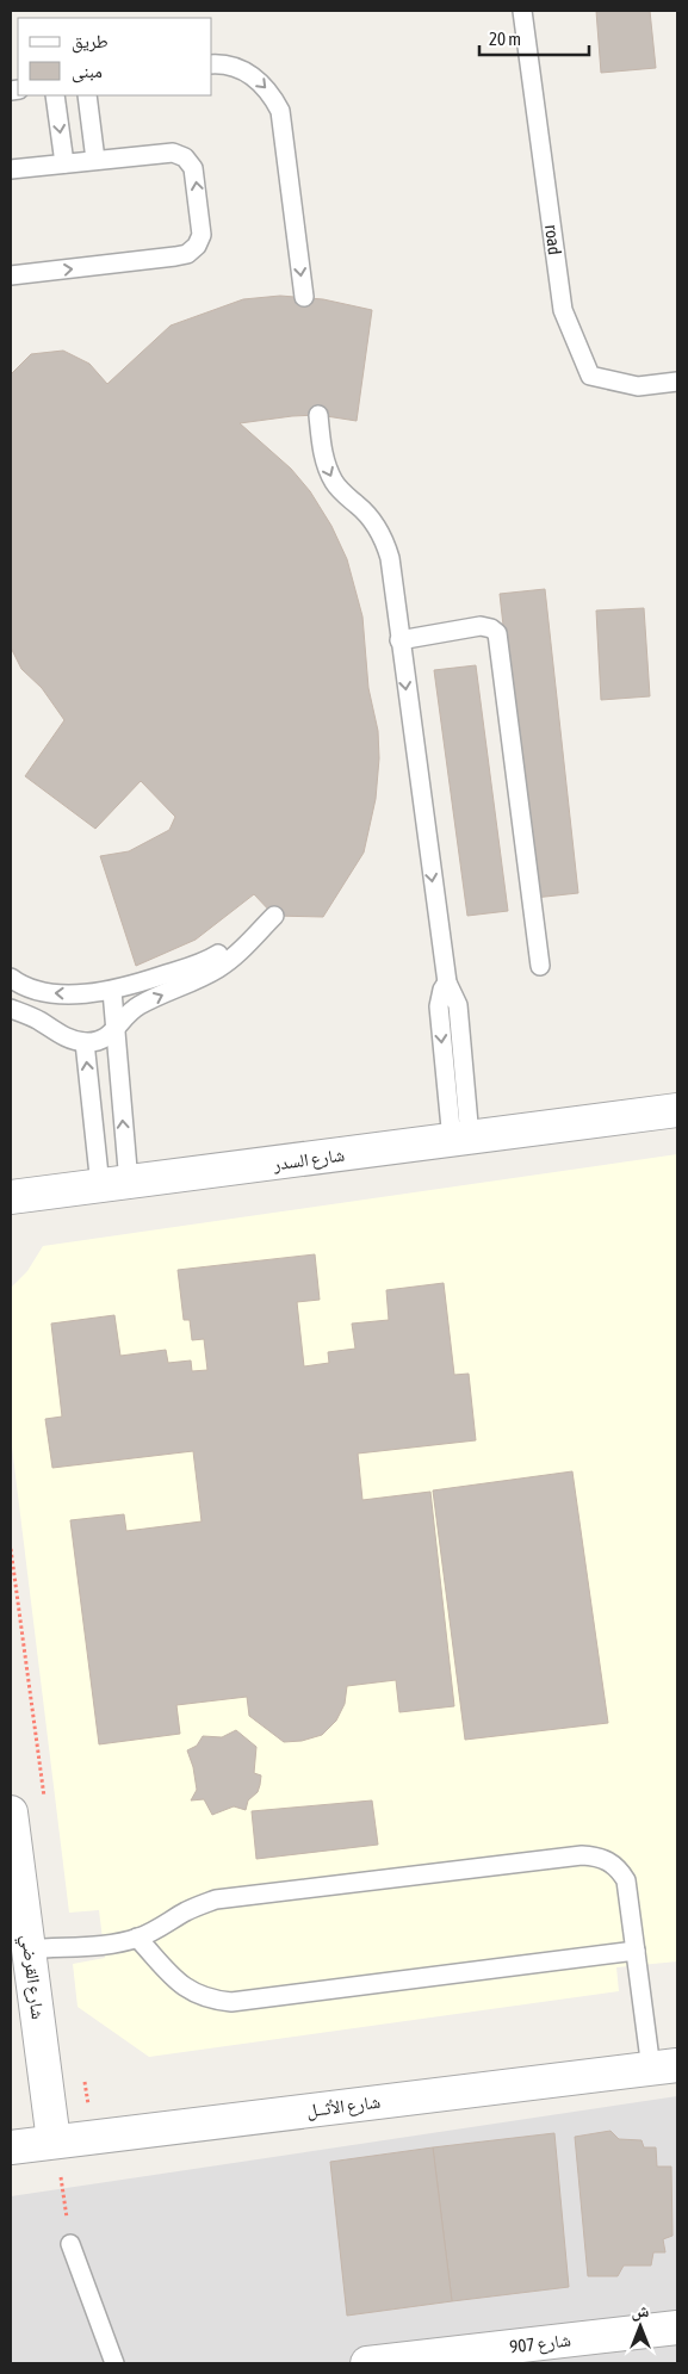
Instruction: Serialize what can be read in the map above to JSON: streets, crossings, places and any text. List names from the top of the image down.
{
  "streets": {
    "street": [
      "شارع السدر",
      "شارع القرضي",
      "شارع الأثــل",
      "شارع 907"
    ],
    "lane": ["road"]
  },
  "crossings": [
    ["شارع القرضي", "شارع الأثــل"]
  ],
  "legend": ["طريق", "مبنى"],
  "scale_bar": "20 m",
  "north": "top"
}
